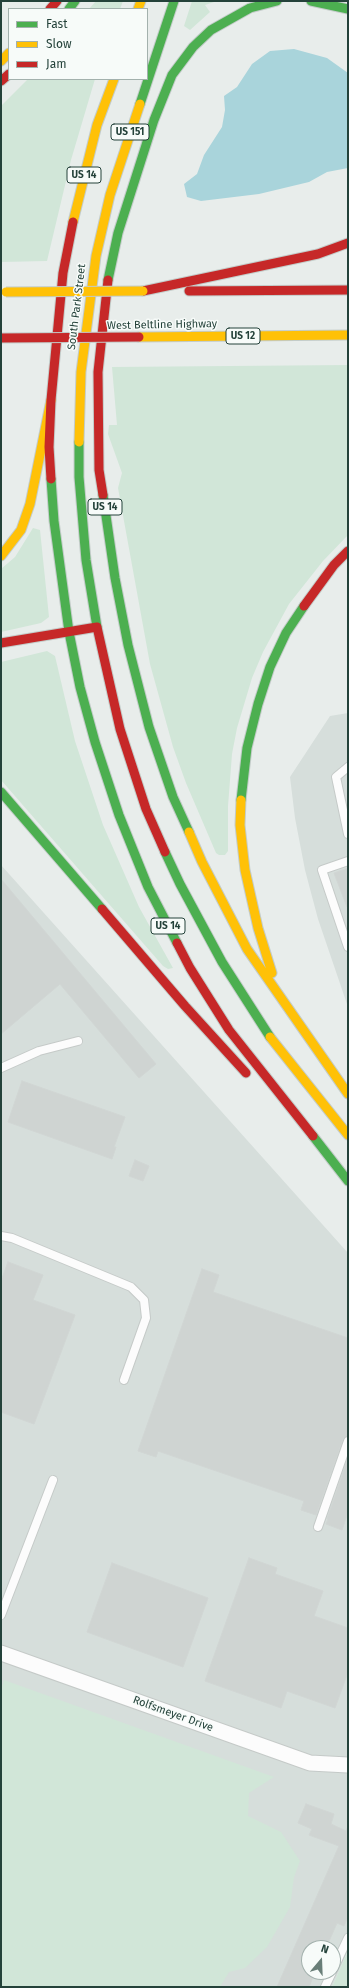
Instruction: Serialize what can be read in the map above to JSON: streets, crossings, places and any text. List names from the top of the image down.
{
  "streets": {
    "main road": [
      "US 151",
      "US 14",
      "South Park Street",
      "West Beltline Highway",
      "US 12"
    ],
    "street": ["Rolfsmeyer Drive"]
  },
  "crossings": [
    ["US 14", "South Park Street"]
  ],
  "legend": ["Fast", "Slow", "Jam"],
  "north": "top"
}
